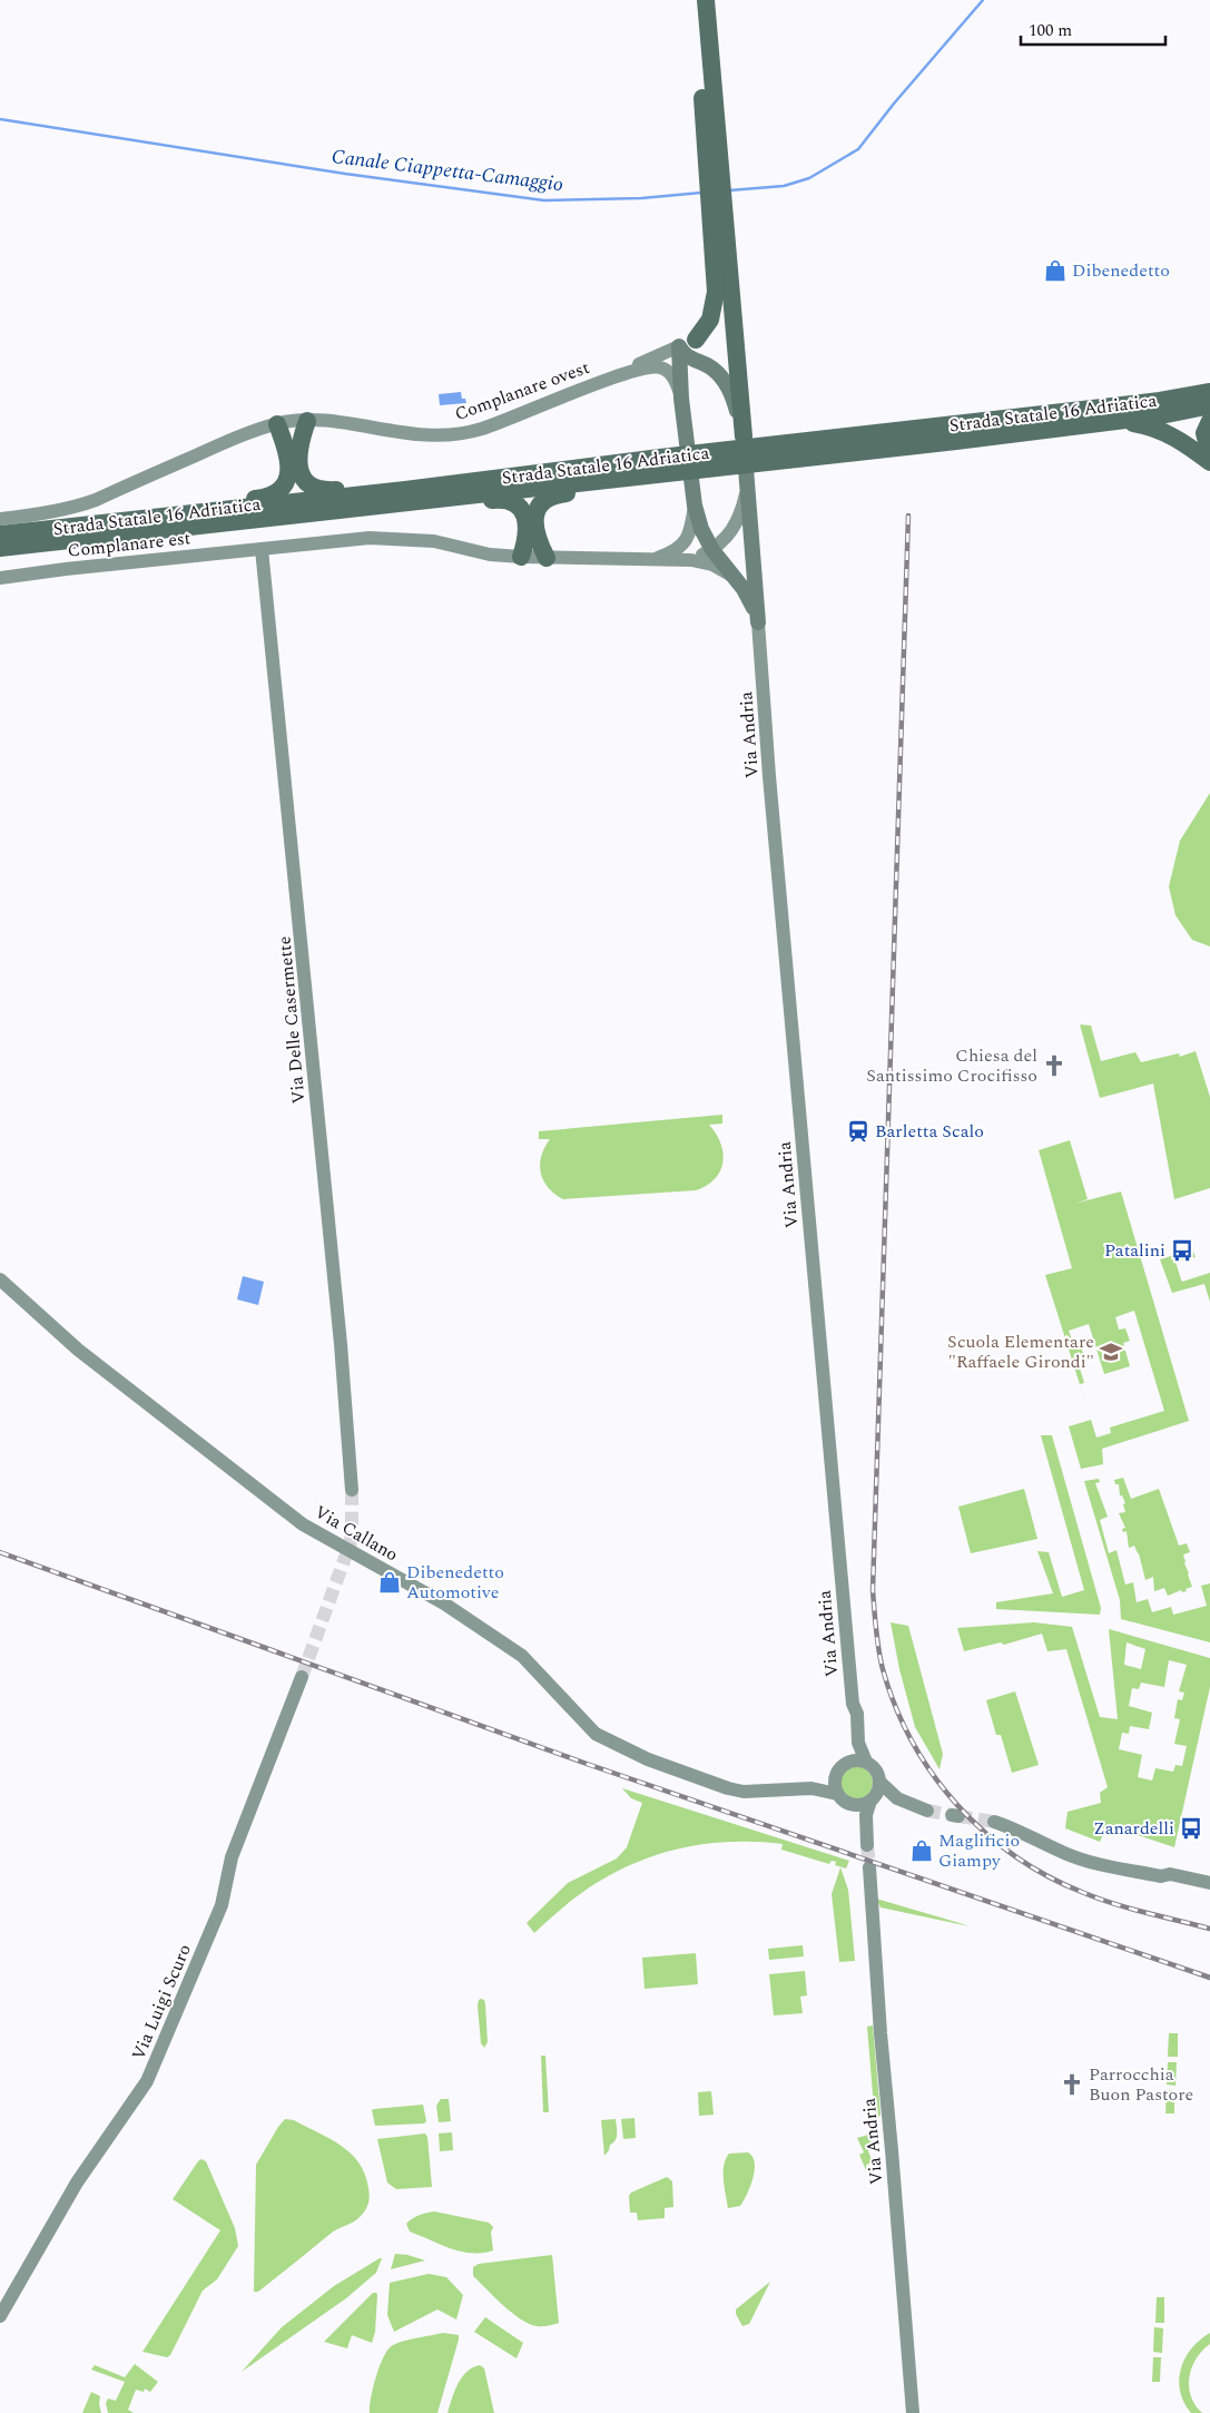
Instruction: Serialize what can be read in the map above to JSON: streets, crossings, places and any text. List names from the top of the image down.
{
  "streets": {
    "highway": ["Strada Statale 16 Adriatica"],
    "main road": [
      "Complanare ovest",
      "Complanare est",
      "Via Andria",
      "Via Delle Casermette",
      "Via Callano",
      "Via Luigi Scuro"
    ]
  },
  "crossings": [
    ["Complanare est", "Via Delle Casermette"],
    ["Via Andria", "Via Callano"]
  ],
  "water": ["Canale Ciappetta-Camaggio"],
  "places": {
    "shop": ["Dibenedetto", "Dibenedetto Automotive", "Maglificio Giampy"],
    "church": ["Chiesa del Santissimo Crocifisso", "Parrocchia Buon Pastore"],
    "station": ["Barletta Scalo"],
    "bus stop": ["Patalini", "Zanardelli"],
    "school or university": ["Scuola Elementare \"Raffaele Girondi\""]
  },
  "scale_bar": "100 m"
}
